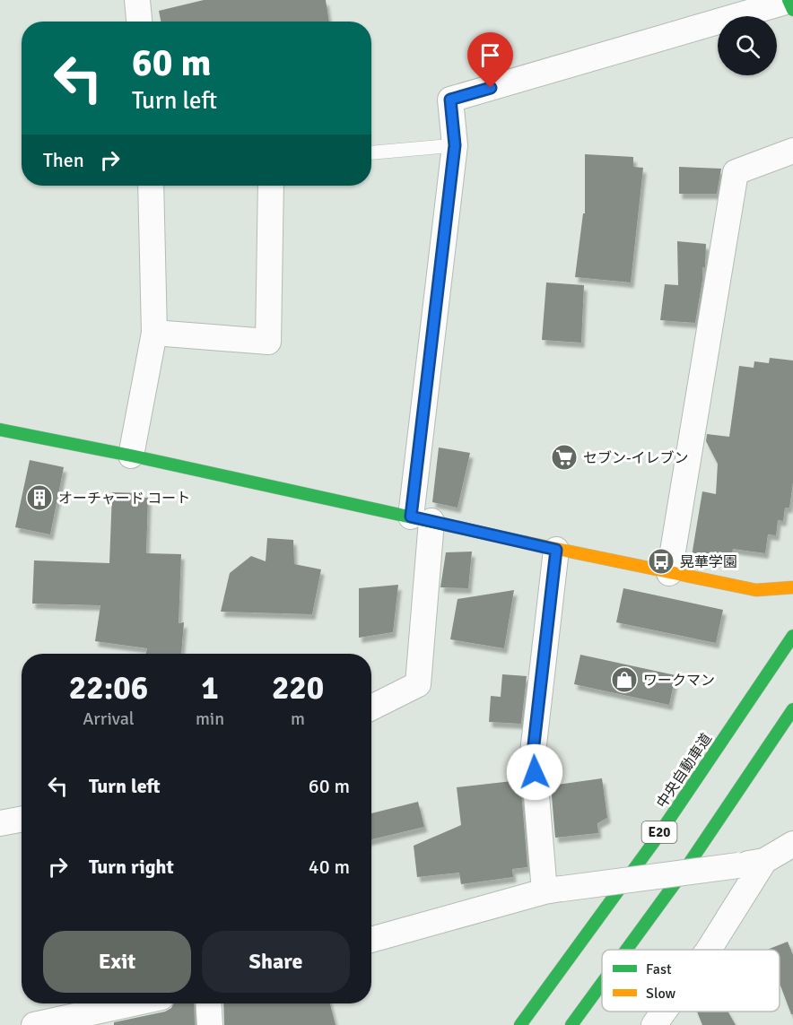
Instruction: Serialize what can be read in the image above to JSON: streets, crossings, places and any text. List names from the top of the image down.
{
  "streets": {
    "main road": ["中央自動車道", "E20"]
  },
  "places": {
    "supermarket": ["セブン-イレブン"],
    "building": ["オーチャード コート"],
    "bus stop": ["晃華学園"],
    "shop": ["ワークマン"]
  },
  "legend": ["Fast", "Slow"],
  "page": {
    "turn": ["60 m", "Turn left"],
    "then": "Then",
    "eta": [
      "22:06",
      "Arrival",
      "1",
      "min",
      "220",
      "m"
    ],
    "list": [
      {
        "name": "Turn left",
        "value": "60 m"
      },
      {
        "name": "Turn right",
        "value": "40 m"
      }
    ],
    "buttons": ["Exit", "Share"]
  }
}
